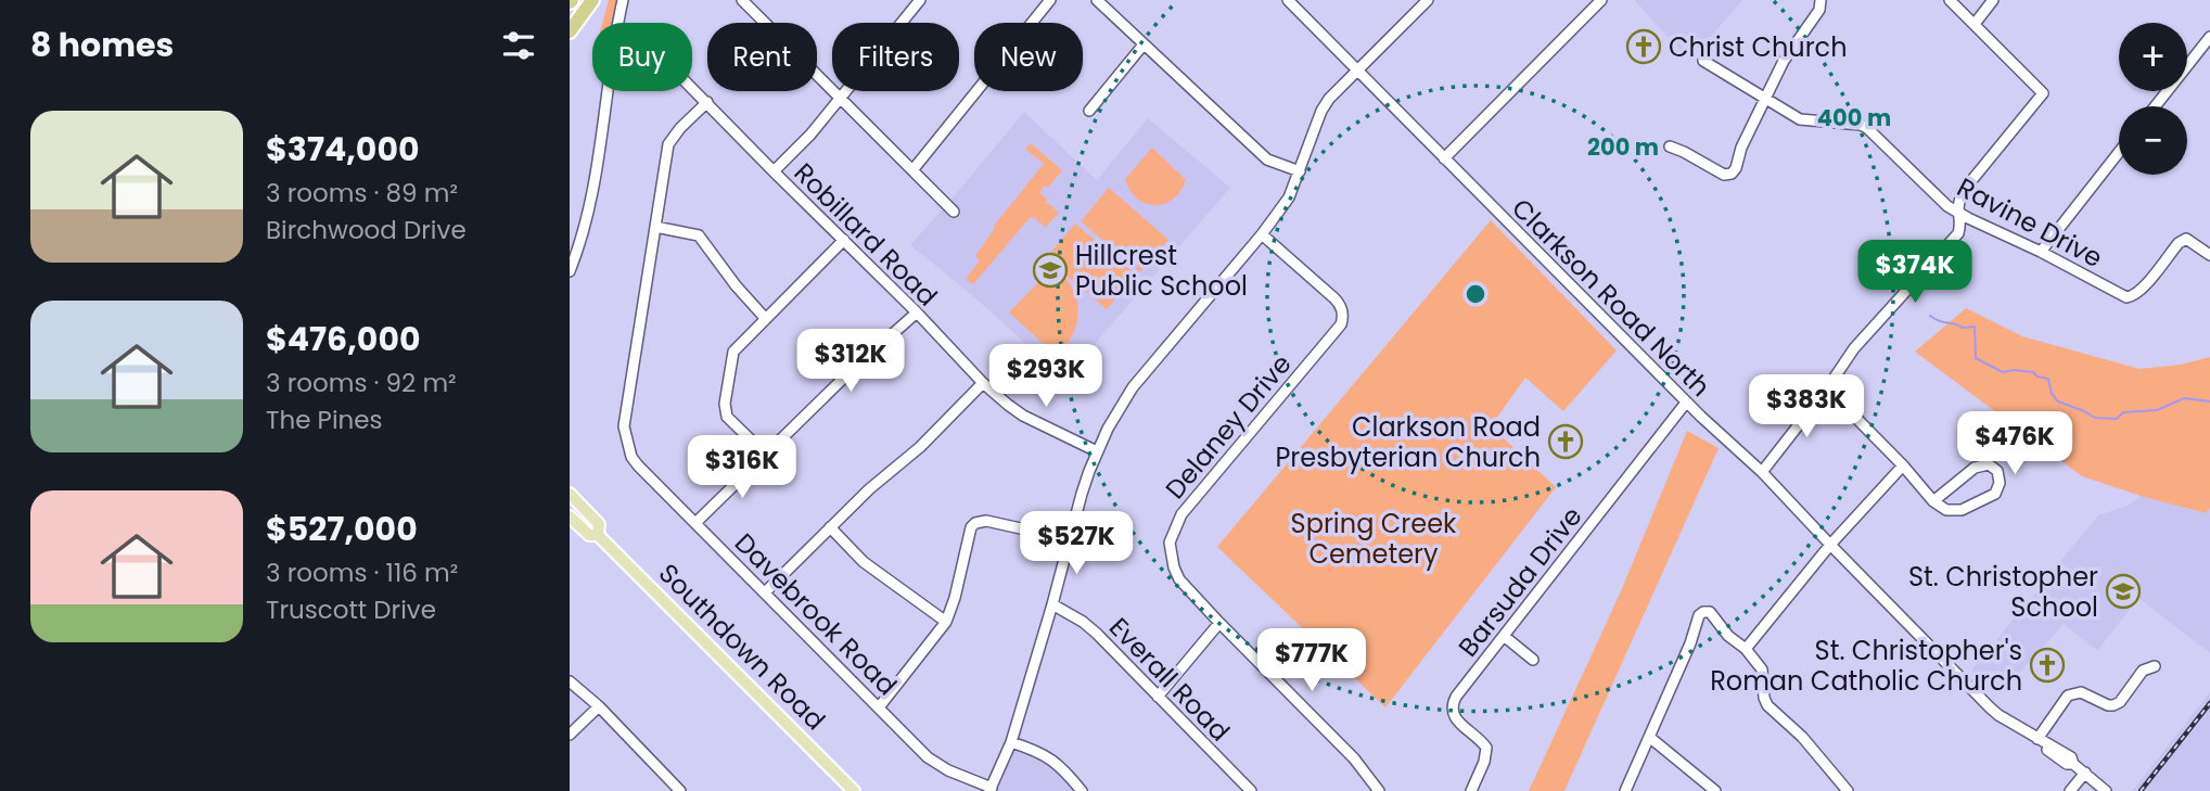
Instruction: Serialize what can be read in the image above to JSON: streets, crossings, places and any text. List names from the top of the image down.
{
  "streets": {
    "main road": ["Southdown Road"],
    "street": [
      "Ravine Drive",
      "Robillard Road",
      "Clarkson Road North",
      "Delaney Drive",
      "Barsuda Drive",
      "Davebrook Road",
      "Everall Road"
    ]
  },
  "crossings": [
    ["Robillard Road", "Davebrook Road"],
    ["Clarkson Road North", "Barsuda Drive"]
  ],
  "parks": ["Spring Creek Cemetery"],
  "places": {
    "church": ["Christ Church", "Clarkson Road Presbyterian Church", "St. Christopher's Roman Catholic Church"],
    "school or university": ["Hillcrest Public School", "St. Christopher School"]
  },
  "page": {
    "heading": "8 homes",
    "map_buttons": ["+", "−"],
    "chip": [
      "Buy",
      "Rent",
      "Filters",
      "New"
    ],
    "list": [
      {
        "name": "$374,000",
        "note": "3 rooms · 89 m² · Birchwood Drive"
      },
      {
        "name": "$476,000",
        "note": "3 rooms · 92 m² · The Pines"
      },
      {
        "name": "$527,000",
        "note": "3 rooms · 116 m² · Truscott Drive"
      }
    ],
    "price": [
      "$374K",
      "$312K",
      "$293K",
      "$383K",
      "$476K",
      "$316K",
      "$527K",
      "$777K"
    ]
  },
  "rings": ["400 m", "200 m"]
}
